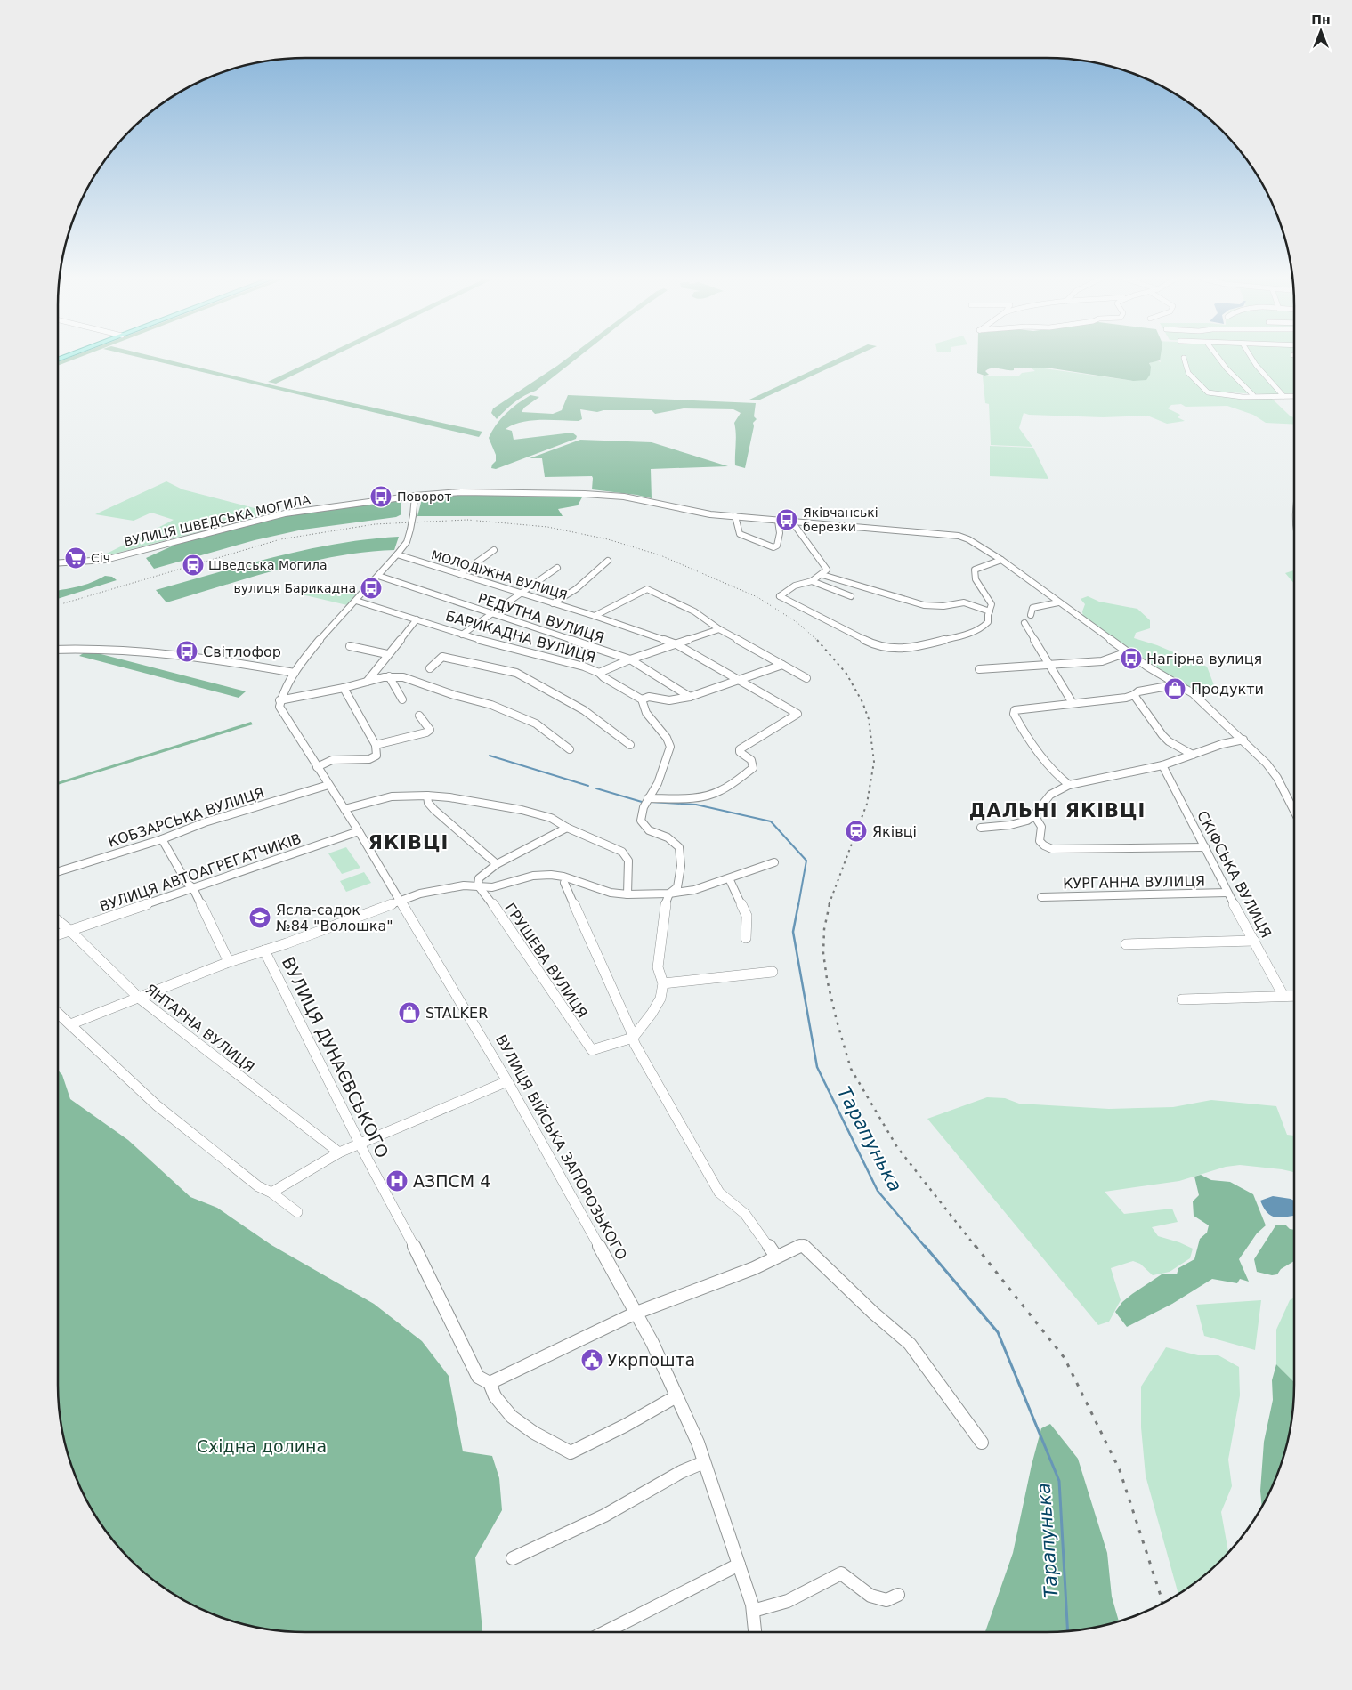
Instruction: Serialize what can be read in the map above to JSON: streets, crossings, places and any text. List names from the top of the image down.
{
  "streets": {
    "street": [
      "ВУЛИЦЯ ШВЕДСЬКА МОГИЛА",
      "МОЛОДІЖНА ВУЛИЦЯ",
      "РЕДУТНА ВУЛИЦЯ",
      "БАРИКАДНА ВУЛИЦЯ",
      "КОБЗАРСЬКА ВУЛИЦЯ",
      "ВУЛИЦЯ АВТОАГРЕГАТЧИКІВ",
      "СКІФСЬКА ВУЛИЦЯ",
      "КУРГАННА ВУЛИЦЯ",
      "ГРУШЕВА ВУЛИЦЯ",
      "ЯНТАРНА ВУЛИЦЯ",
      "ВУЛИЦЯ ДУНАЄВСЬКОГО",
      "ВУЛИЦЯ ВІЙСЬКА ЗАПОРОЗЬКОГО"
    ]
  },
  "crossings": [
    ["КОБЗАРСЬКА ВУЛИЦЯ", "ВУЛИЦЯ ВІЙСЬКА ЗАПОРОЗЬКОГО"],
    ["ВУЛИЦЯ АВТОАГРЕГАТЧИКІВ", "ЯНТАРНА ВУЛИЦЯ"],
    ["ВУЛИЦЯ АВТОАГРЕГАТЧИКІВ", "ВУЛИЦЯ ВІЙСЬКА ЗАПОРОЗЬКОГО"],
    ["СКІФСЬКА ВУЛИЦЯ", "КУРГАННА ВУЛИЦЯ"],
    ["ВУЛИЦЯ ДУНАЄВСЬКОГО", "ВУЛИЦЯ ВІЙСЬКА ЗАПОРОЗЬКОГО"]
  ],
  "districts": ["ДАЛЬНІ ЯКІВЦІ", "ЯКІВЦІ"],
  "water": ["Тарапунька"],
  "parks": ["Східна долина"],
  "places": {
    "bus stop": [
      "Поворот",
      "Яківчанські березки",
      "вулиця Барикадна",
      "Світлофор",
      "Нагірна вулиця"
    ],
    "supermarket": ["Січ"],
    "station": ["Шведська Могила", "Яківці"],
    "shop": ["Продукти", "STALKER"],
    "school or university": ["Ясла-садок №84 \"Волошка\""],
    "hospital": ["АЗПСМ 4"],
    "public building": ["Укрпошта"]
  },
  "north": "top"
}
